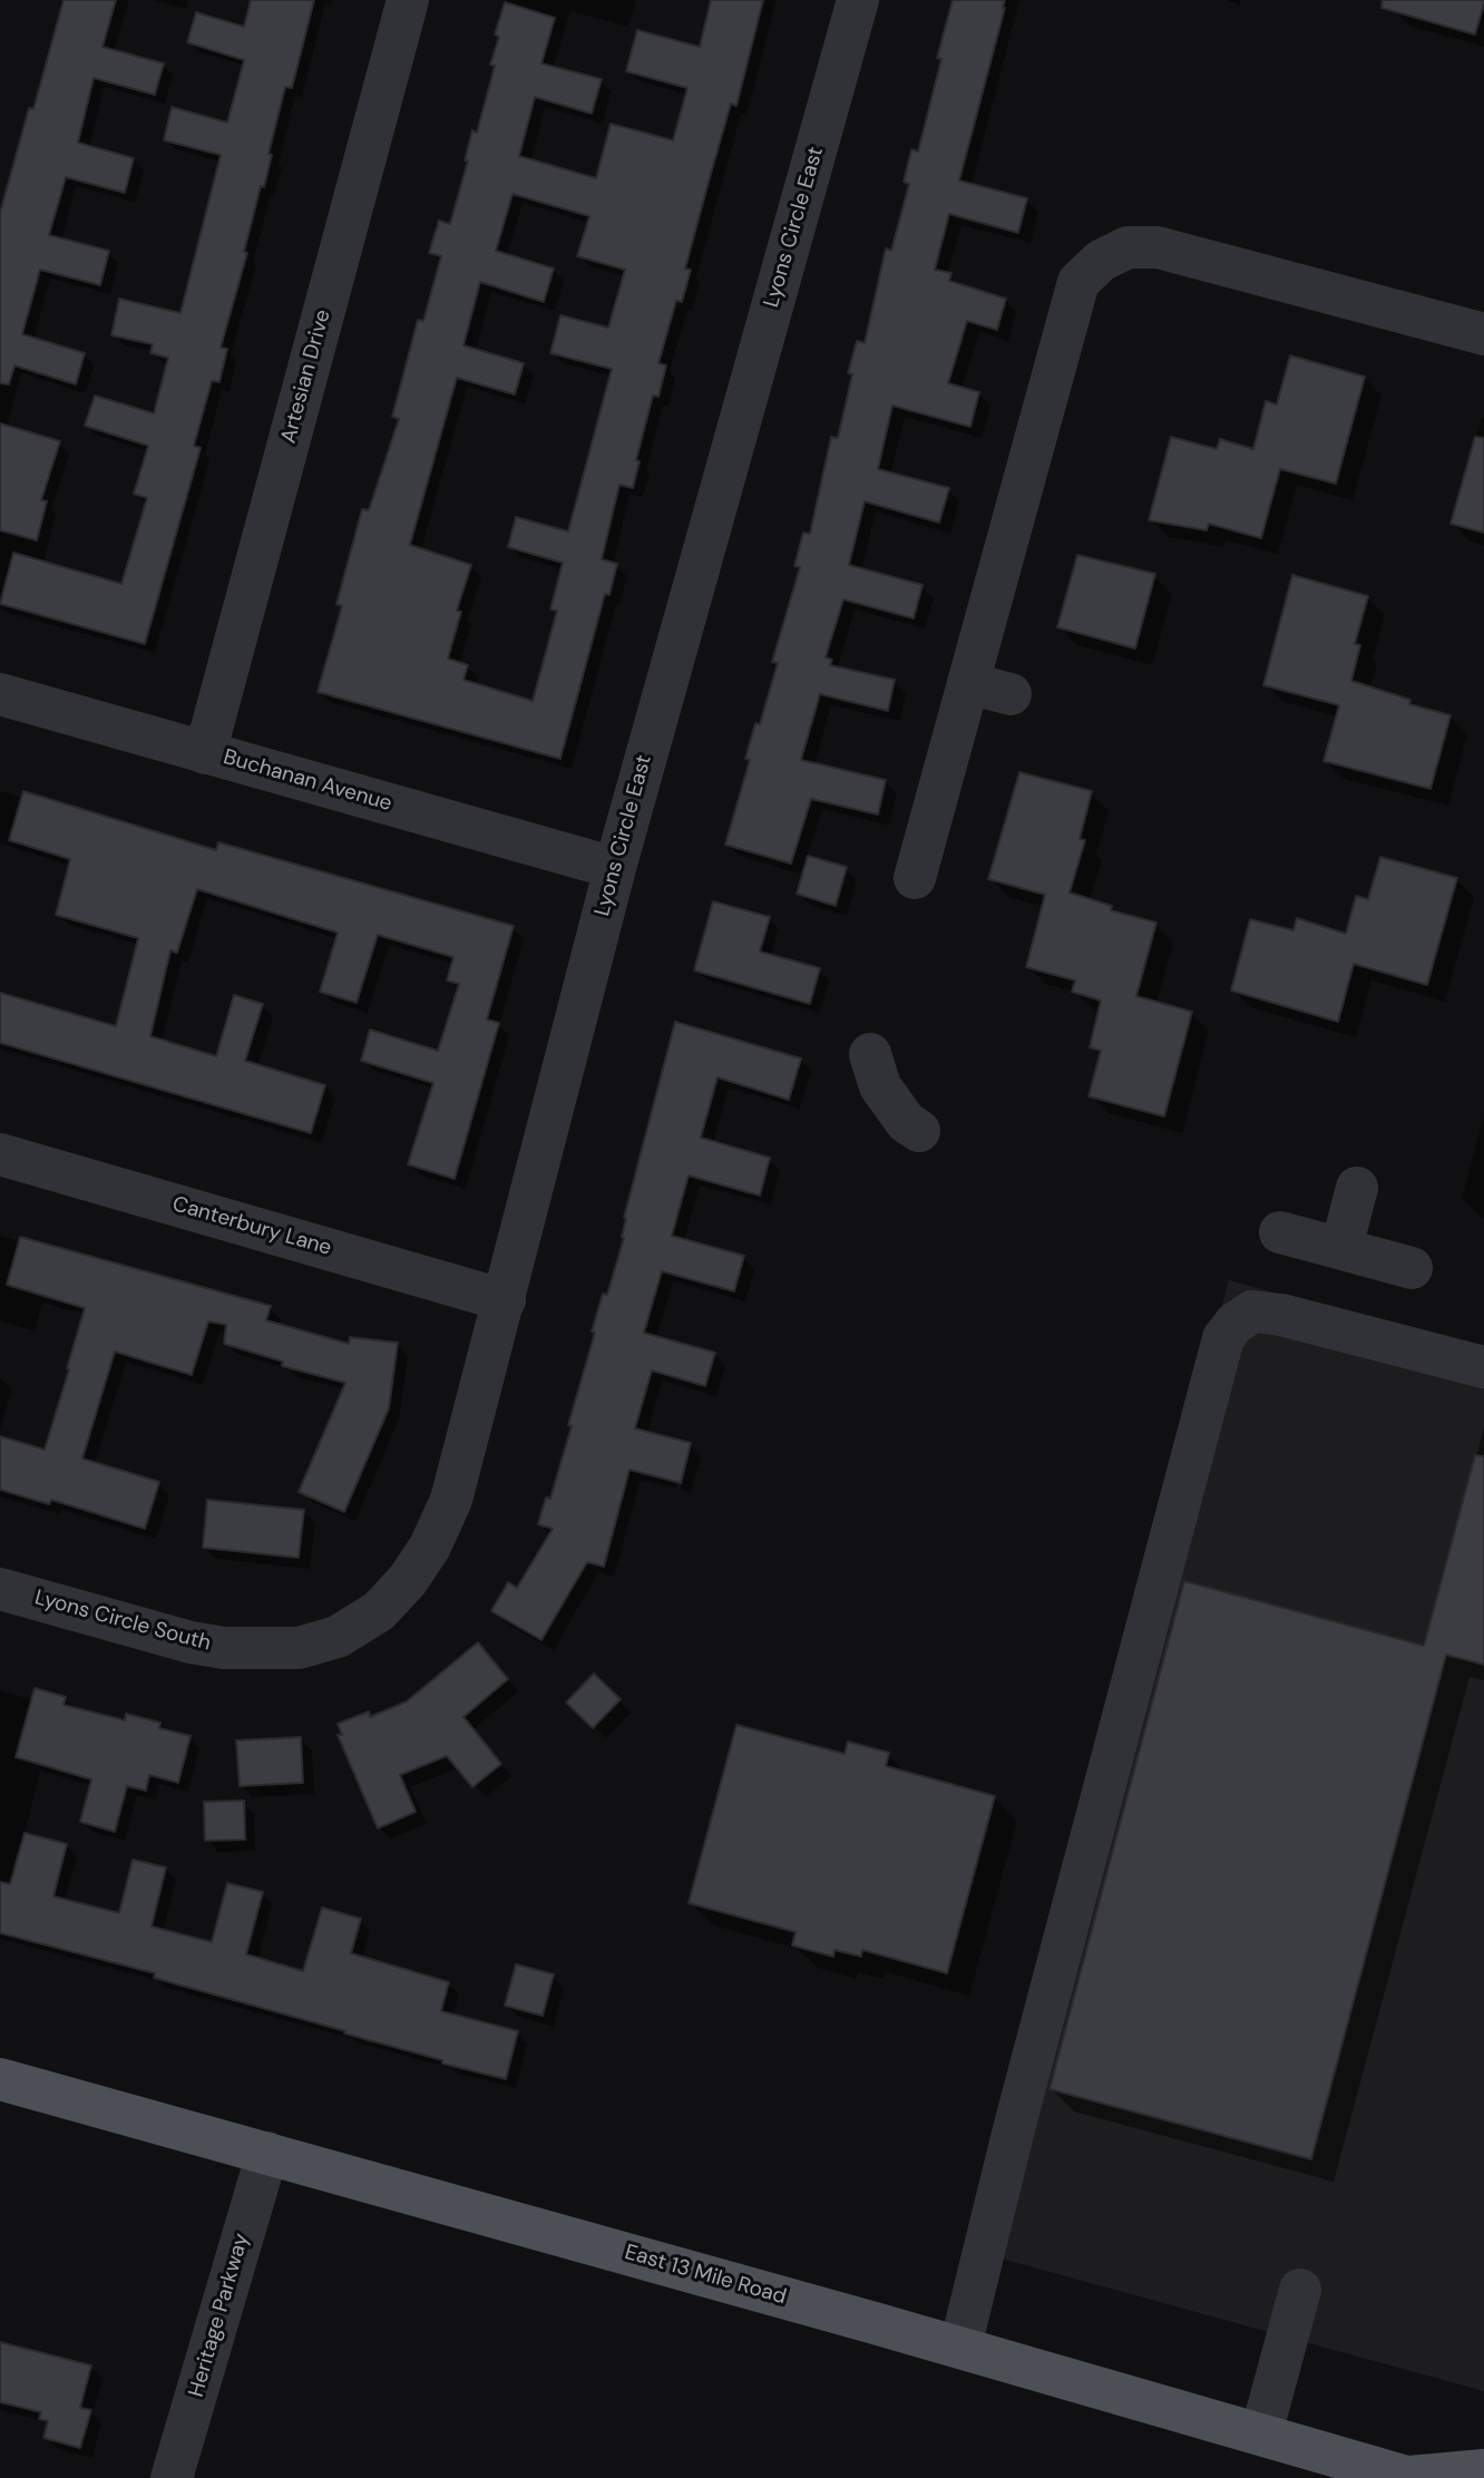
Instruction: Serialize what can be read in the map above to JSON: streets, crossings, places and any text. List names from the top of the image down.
{
  "streets": {
    "main road": ["East 13 Mile Road"],
    "street": [
      "Lyons Circle East",
      "Artesian Drive",
      "Buchanan Avenue",
      "Canterbury Lane",
      "Lyons Circle South",
      "Heritage Parkway"
    ]
  },
  "crossings": [
    ["Lyons Circle East", "Buchanan Avenue"],
    ["Lyons Circle East", "Canterbury Lane"],
    ["Lyons Circle East", "Lyons Circle South"],
    ["Artesian Drive", "Buchanan Avenue"],
    ["East 13 Mile Road", "Heritage Parkway"]
  ]
}
